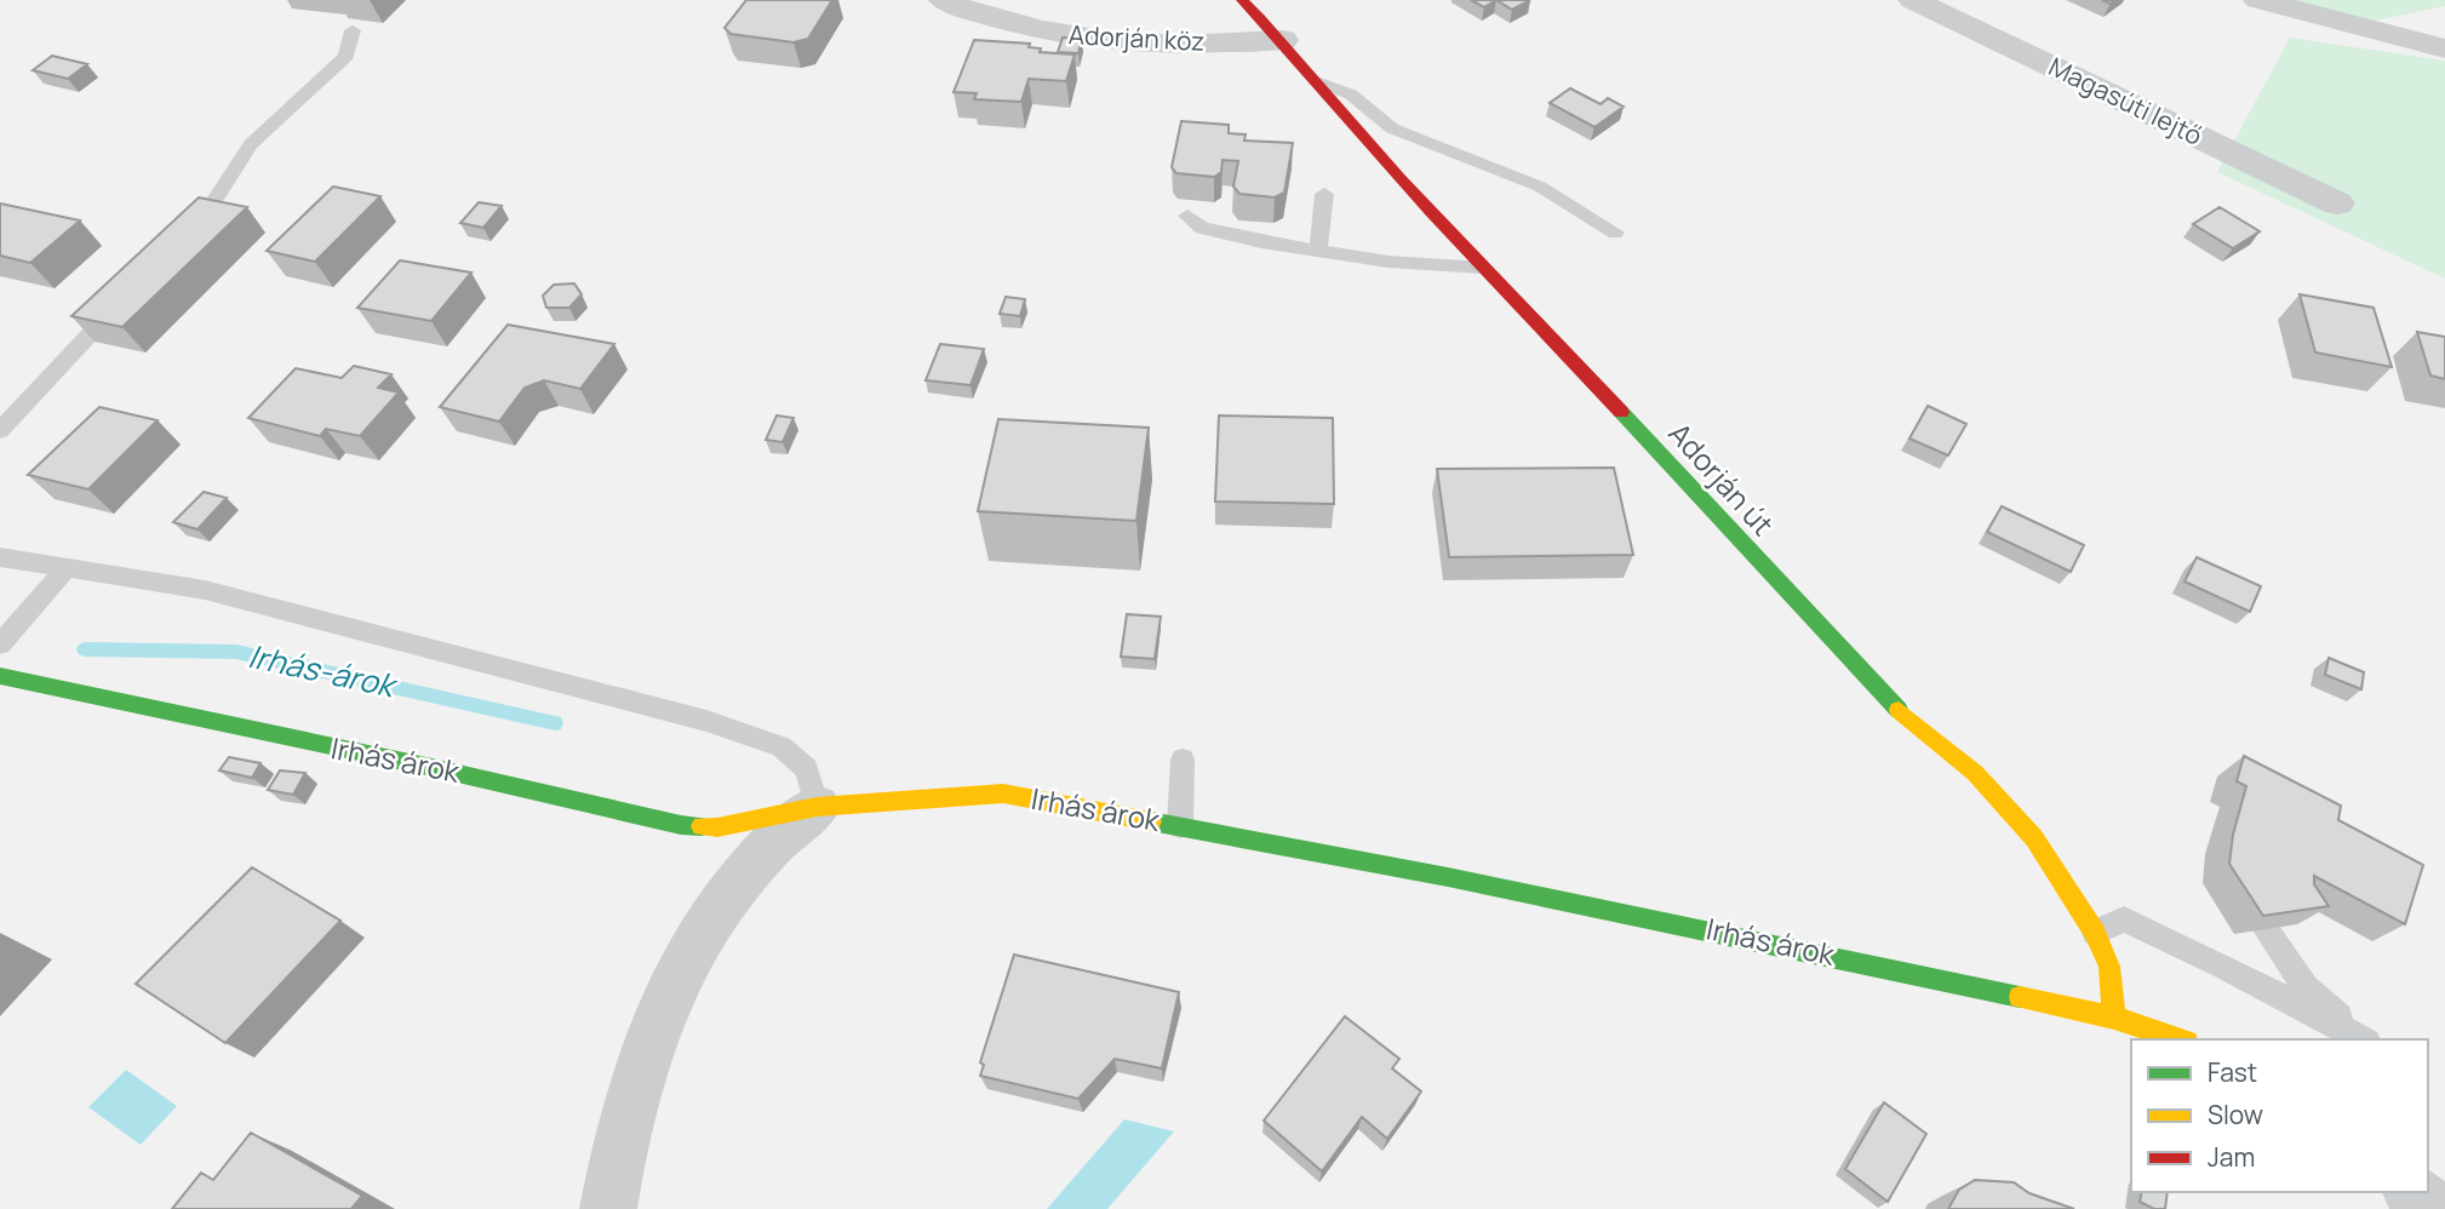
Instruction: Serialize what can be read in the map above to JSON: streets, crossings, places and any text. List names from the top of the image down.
{
  "streets": {
    "street": [
      "Adorján köz",
      "Magasúti lejtő",
      "Adorján út",
      "Irhás árok"
    ]
  },
  "crossings": [
    ["Adorján köz", "Adorján út"],
    ["Adorján út", "Irhás árok"]
  ],
  "water": ["Irhás-árok"],
  "legend": ["Fast", "Slow", "Jam"]
}
